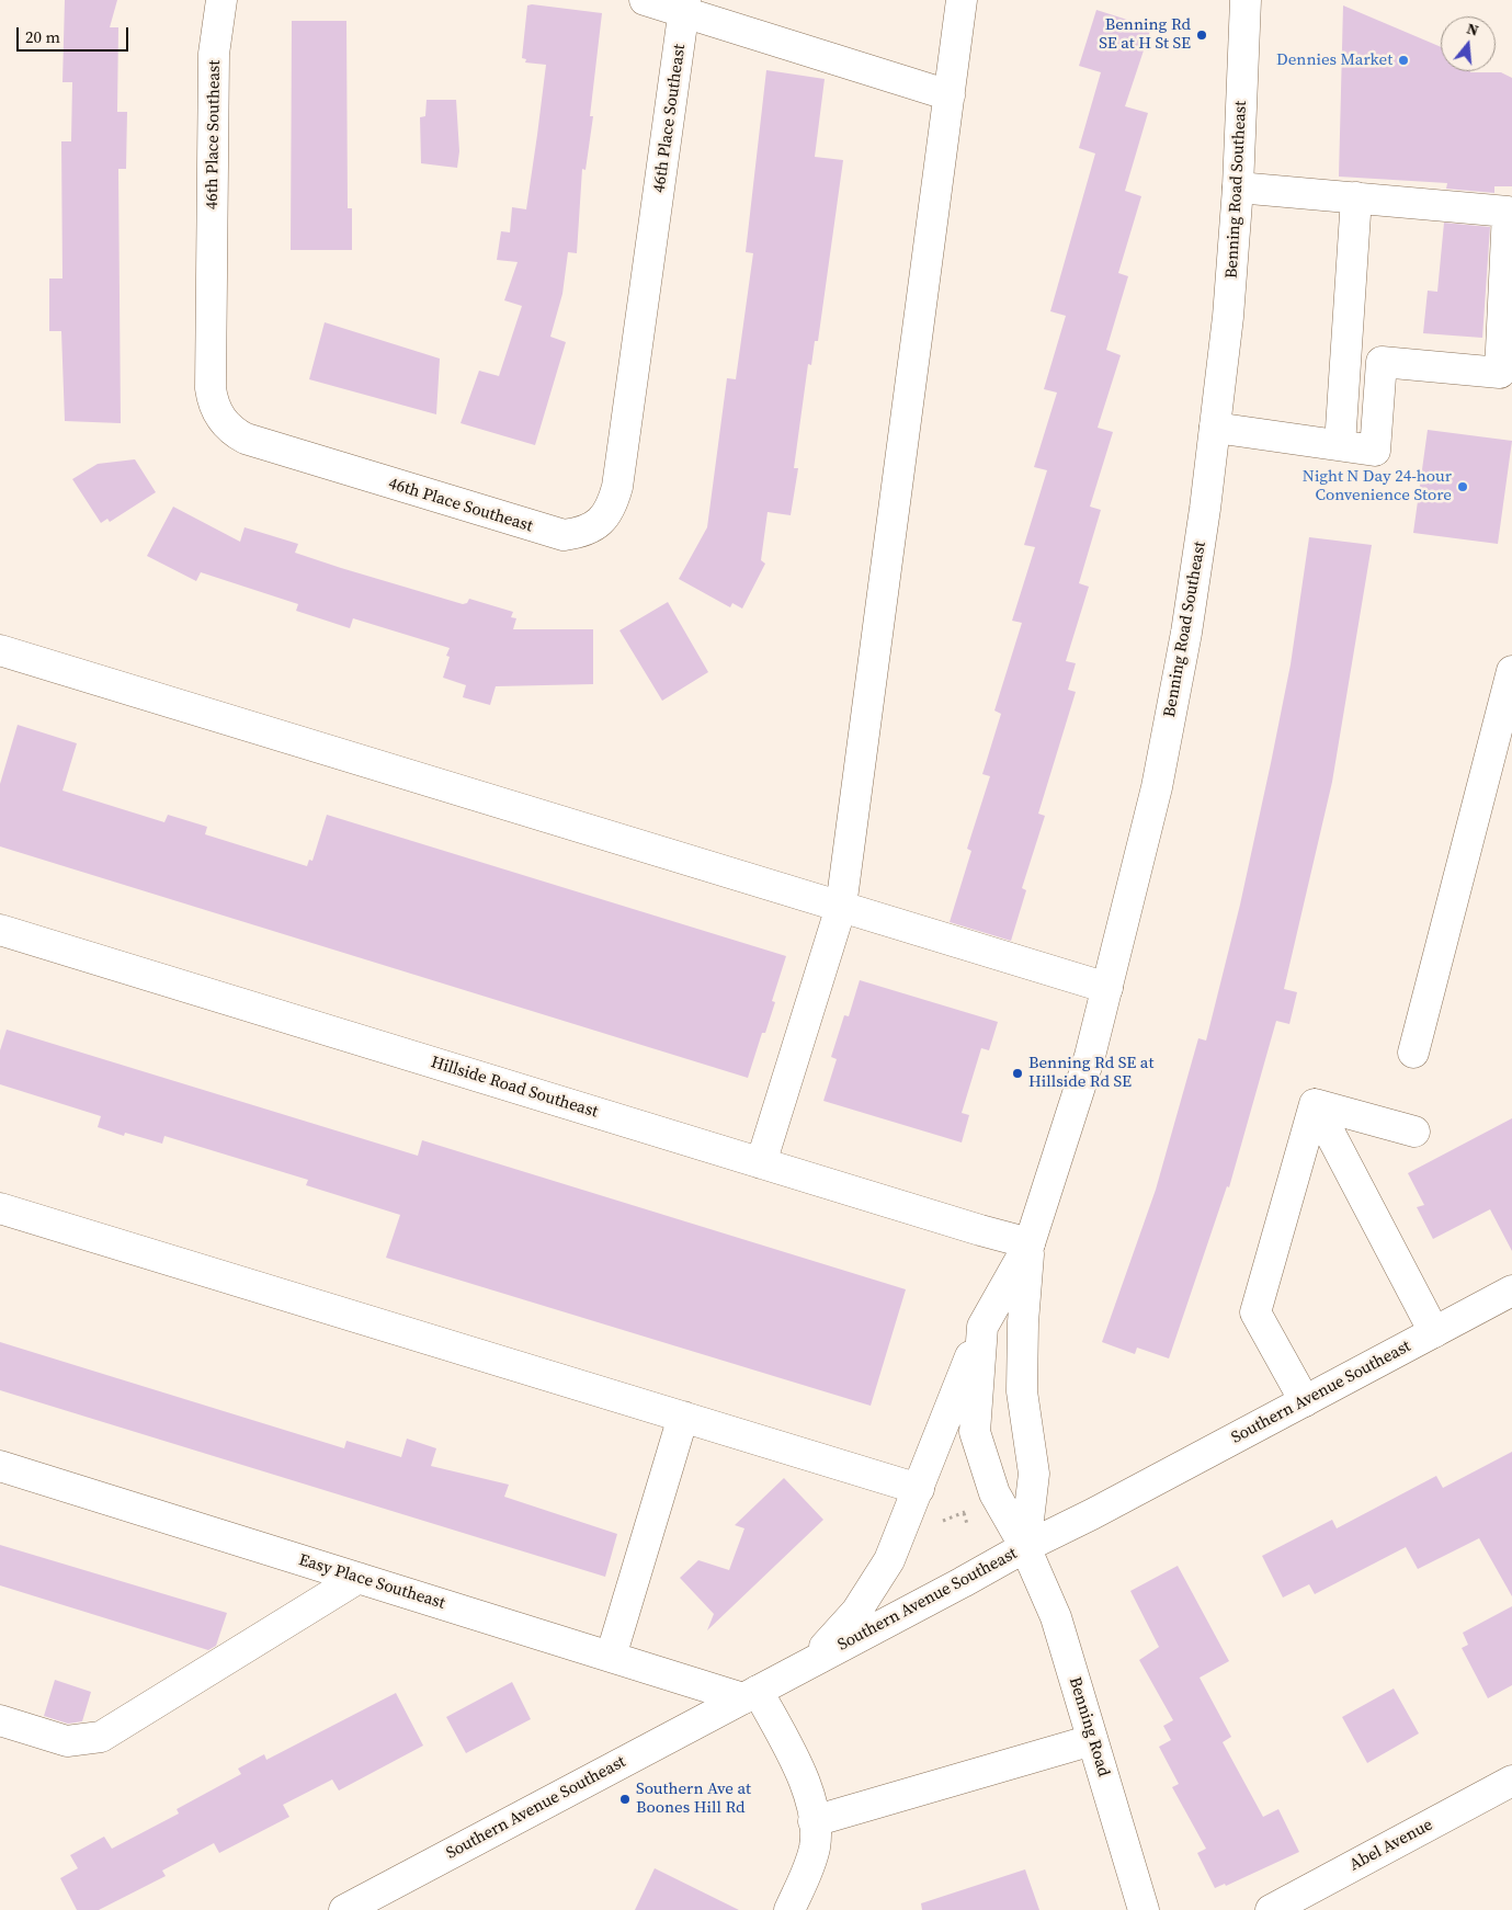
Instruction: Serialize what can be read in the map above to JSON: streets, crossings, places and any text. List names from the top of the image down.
{
  "streets": {
    "main road": [
      "46th Place Southeast",
      "Benning Road Southeast",
      "Hillside Road Southeast",
      "Southern Avenue Southeast",
      "Easy Place Southeast",
      "Benning Road",
      "Abel Avenue"
    ]
  },
  "crossings": [
    ["Benning Road Southeast", "Hillside Road Southeast"],
    ["Benning Road Southeast", "Southern Avenue Southeast"],
    ["Benning Road Southeast", "Benning Road"],
    ["Southern Avenue Southeast", "Easy Place Southeast"],
    ["Southern Avenue Southeast", "Benning Road"]
  ],
  "places": [
    "Benning Rd SE at H St SE",
    "Dennies Market",
    "Night N Day 24-hour Convenience Store",
    "Benning Rd SE at Hillside Rd SE",
    "Southern Ave at Boones Hill Rd"
  ],
  "scale_bar": "20 m",
  "north": "top"
}
